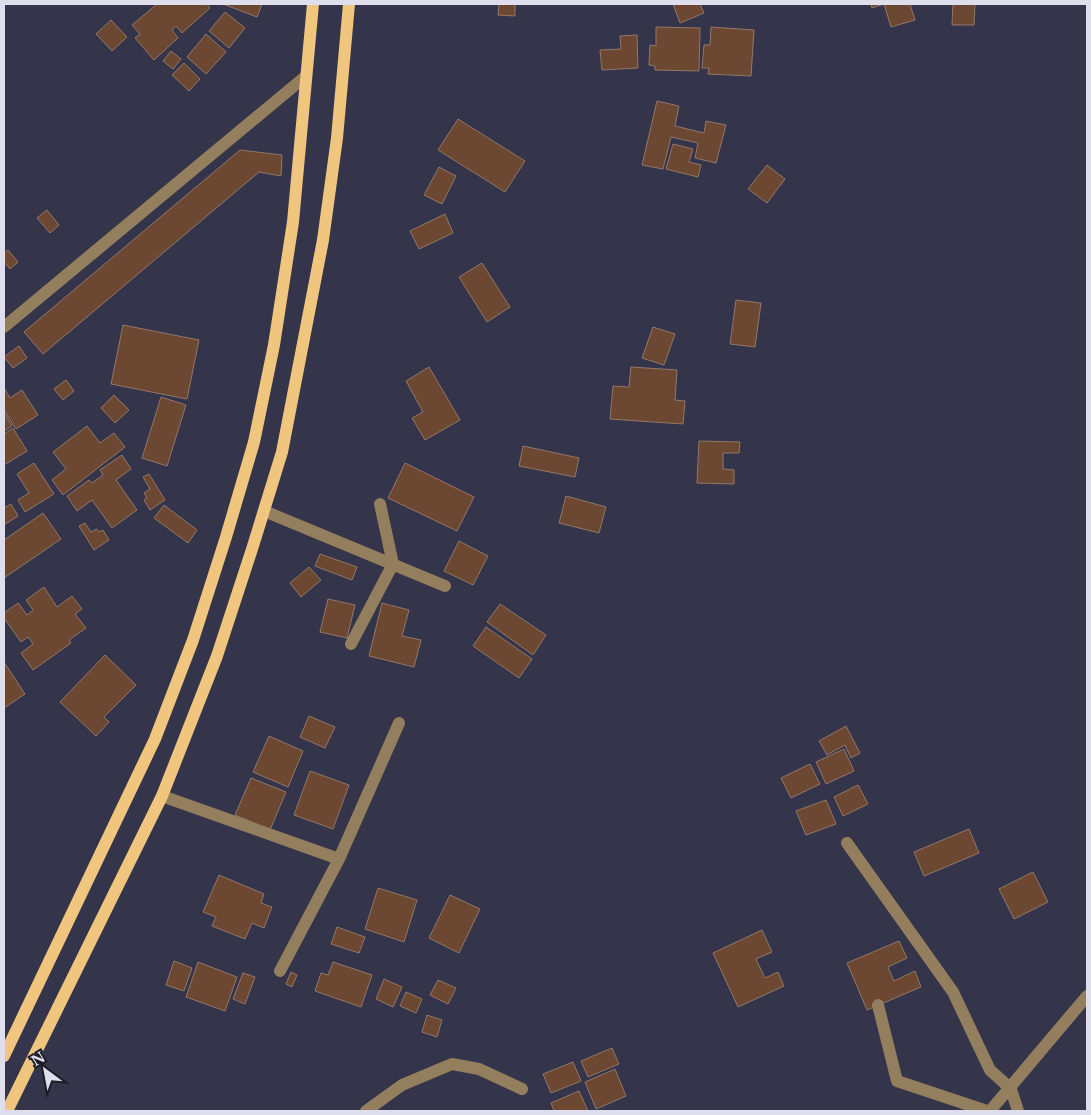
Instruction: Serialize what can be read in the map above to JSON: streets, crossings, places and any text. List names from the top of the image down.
{
  "north": "top left"
}
